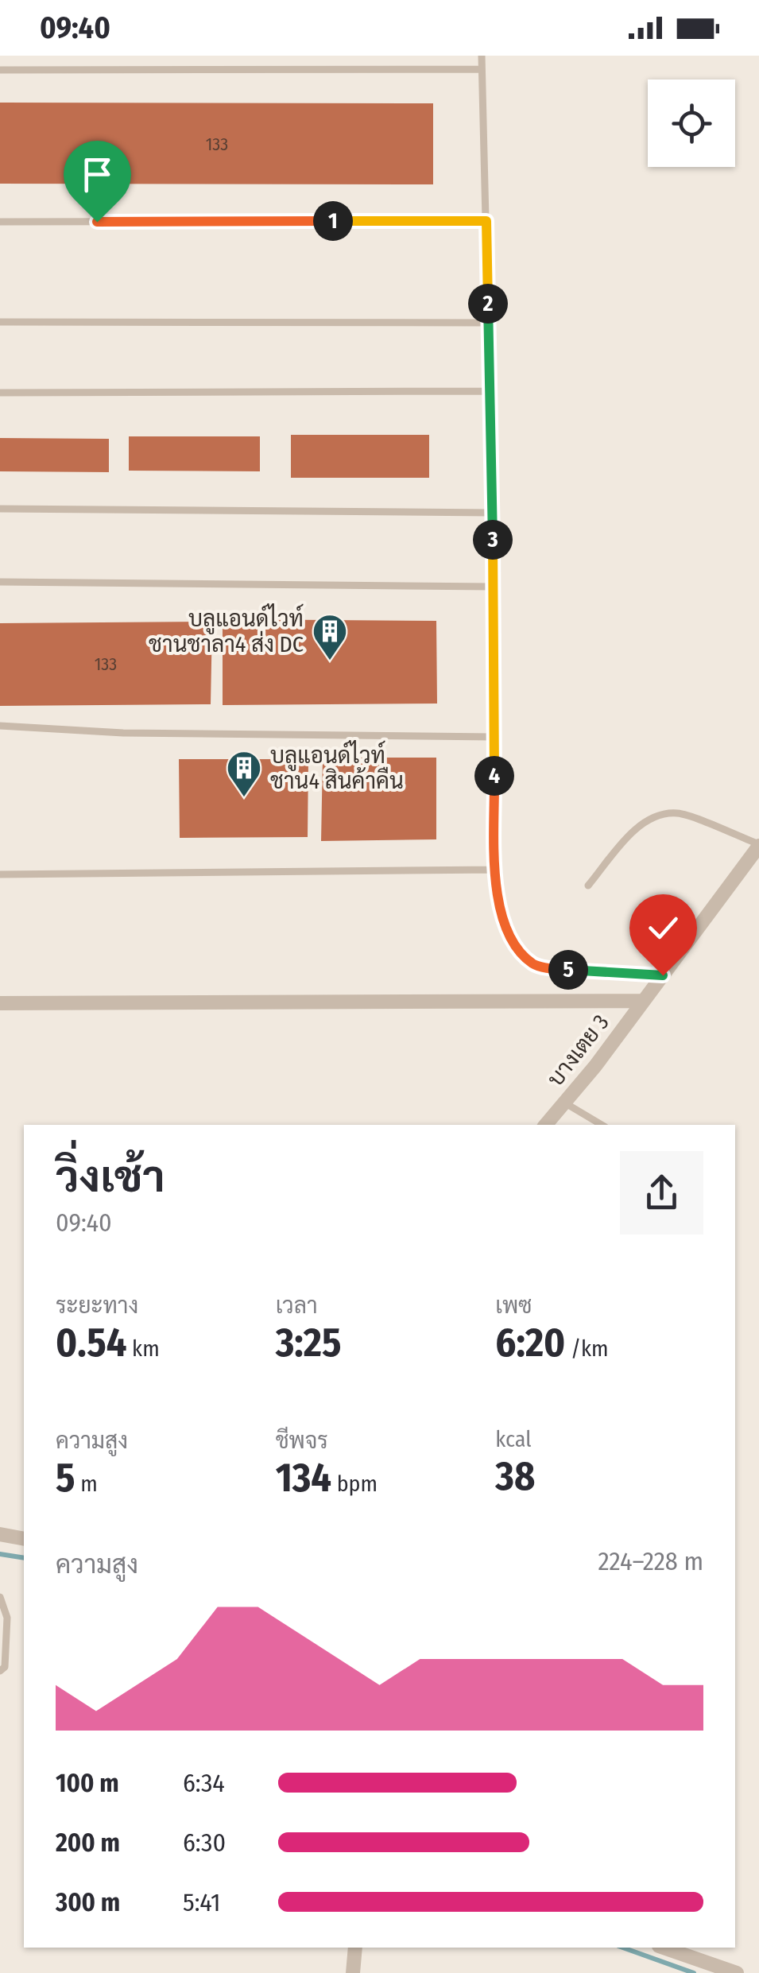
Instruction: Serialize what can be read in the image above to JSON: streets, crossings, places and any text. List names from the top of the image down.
{
  "streets": {
    "street": ["บางเตย 3"]
  },
  "places": {
    "building": ["บลูแอนด์ไวท์ ชานชาลา4 ส่ง DC", "บลูแอนด์ไวท์ ชาน4 สินค้าคืน"]
  },
  "house_numbers": ["133", "133"],
  "page": {
    "status": "09:40",
    "pins": [
      "1",
      "2",
      "3",
      "4",
      "5"
    ],
    "heading": ["วิ่งเช้า", "09:40"],
    "stats": [
      ["ระยะทาง", "0.54 km"],
      ["เวลา", "3:25"],
      ["เพซ", "6:20 /km"],
      ["ความสูง", "5 m"],
      ["ชีพจร", "134 bpm"],
      ["kcal", "38"]
    ],
    "chart": ["ความสูง", "224–228 m"],
    "list": [
      {
        "name": "100 m",
        "note": "6:34"
      },
      {
        "name": "200 m",
        "note": "6:30"
      },
      {
        "name": "300 m",
        "note": "5:41"
      }
    ]
  }
}
